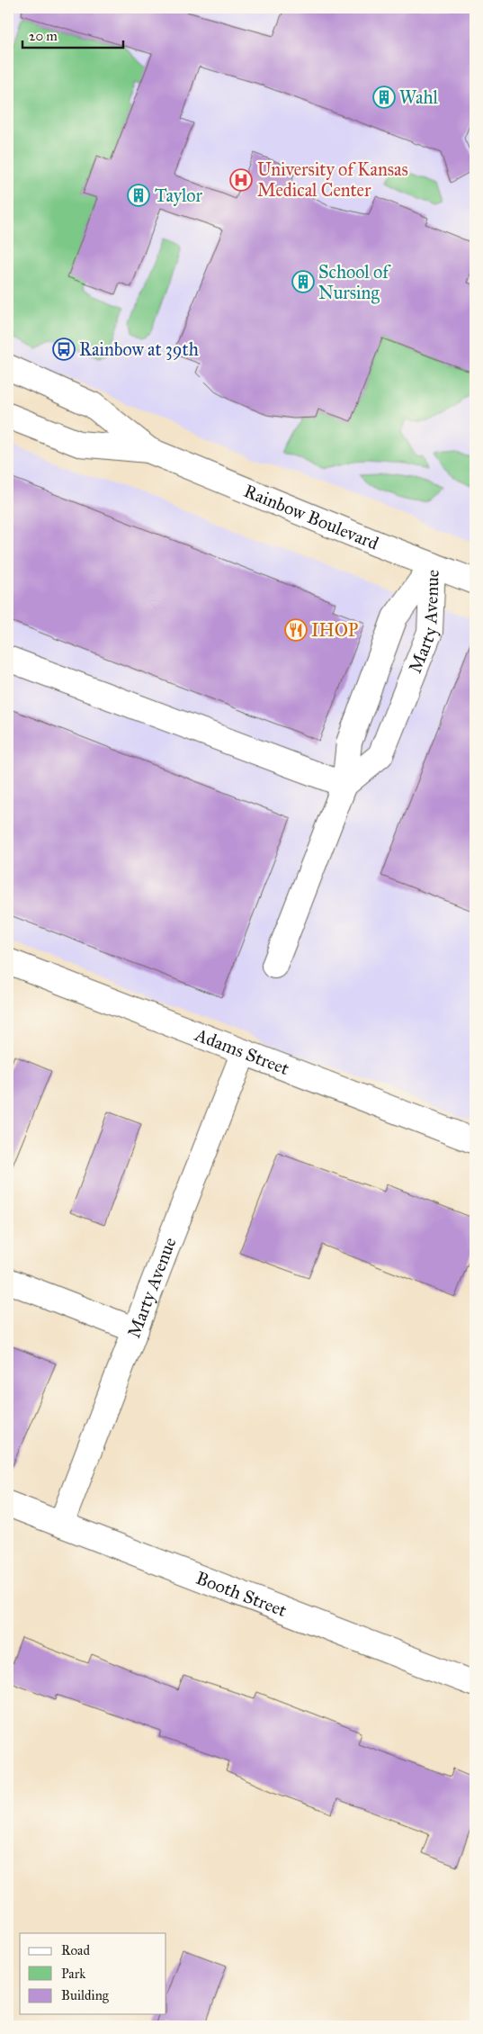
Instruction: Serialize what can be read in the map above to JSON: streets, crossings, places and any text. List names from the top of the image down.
{
  "streets": {
    "street": [
      "Rainbow Boulevard",
      "Marty Avenue",
      "Adams Street",
      "Booth Street"
    ]
  },
  "crossings": [
    ["Rainbow Boulevard", "Marty Avenue"],
    ["Marty Avenue", "Adams Street"],
    ["Marty Avenue", "Booth Street"]
  ],
  "places": {
    "building": ["Wahl", "Taylor", "School of Nursing"],
    "hospital": ["University of Kansas Medical Center"],
    "bus stop": ["Rainbow at 39th"],
    "restaurant": ["IHOP"]
  },
  "legend": ["Road", "Park", "Building"],
  "scale_bar": "20 m"
}
